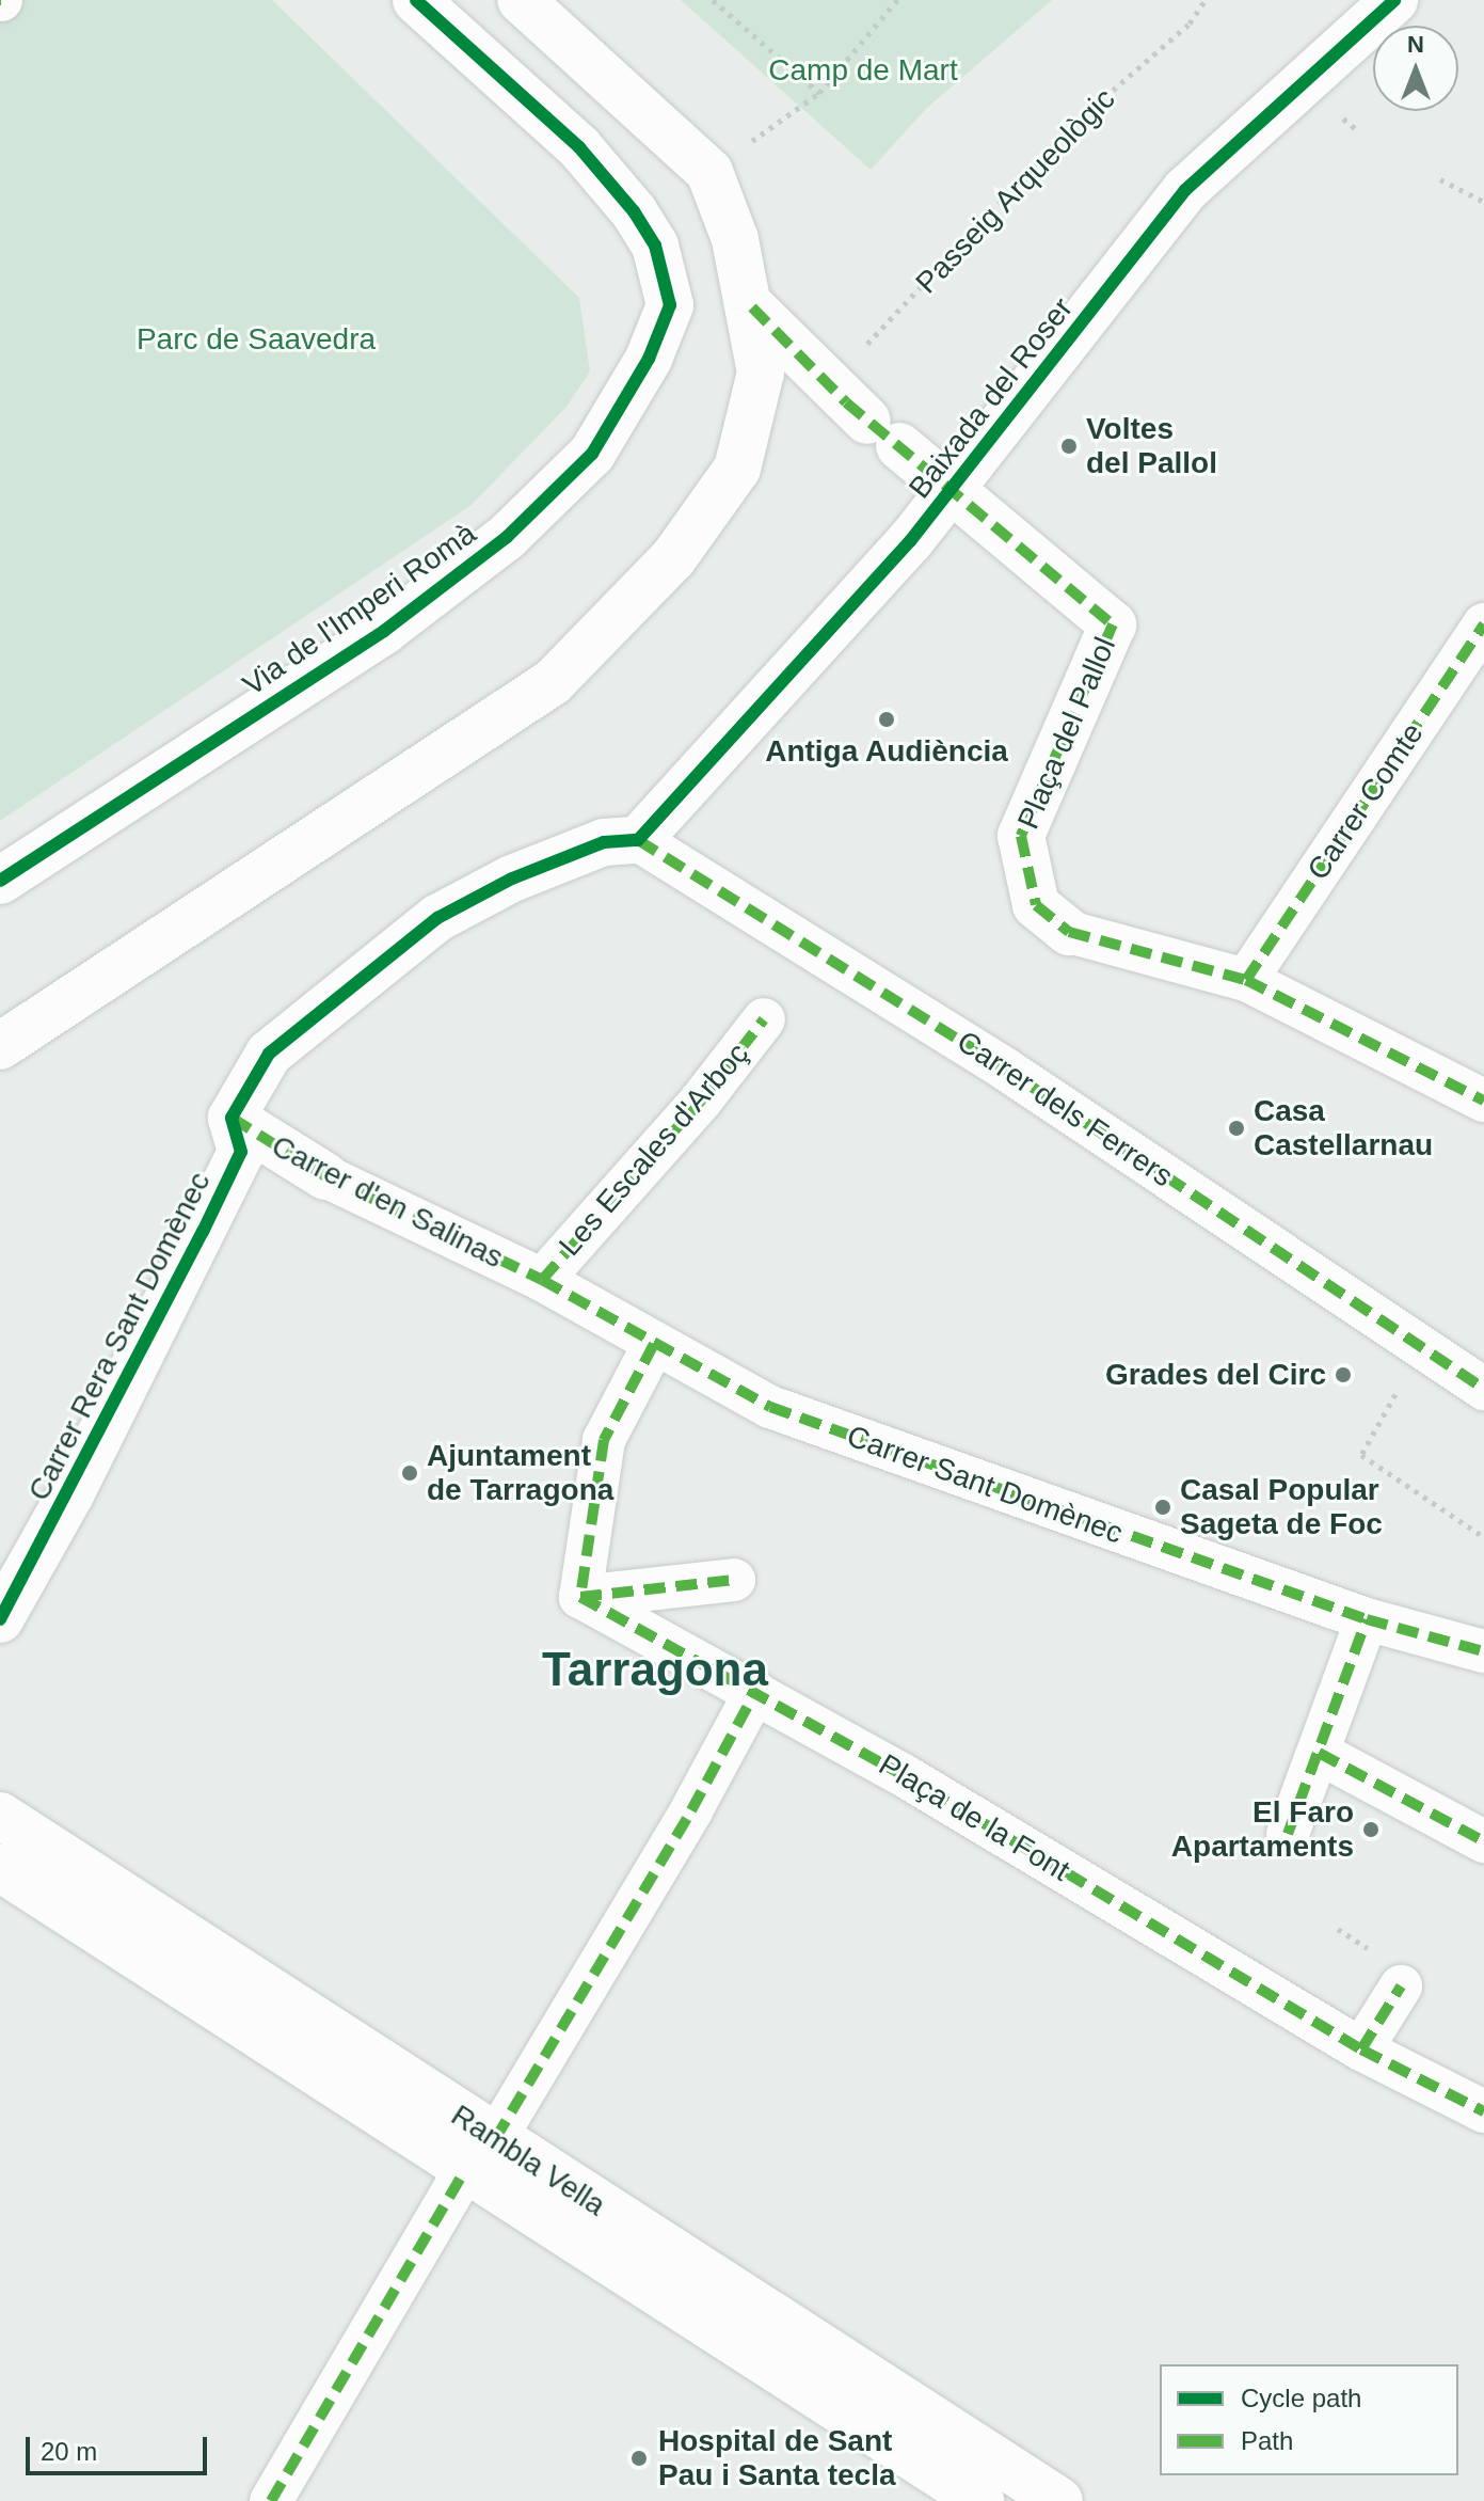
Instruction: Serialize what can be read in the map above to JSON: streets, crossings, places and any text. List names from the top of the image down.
{
  "streets": {
    "street": [
      "Baixada del Roser",
      "Via de l'Imperi Romà",
      "Plaça del Pallol",
      "Carrer Comte",
      "Carrer dels Ferrers",
      "Les Escales d'Arboç",
      "Carrer d'en Salinas",
      "Carrer Rera Sant Domènec",
      "Carrer Sant Domènec",
      "Plaça de la Font",
      "Rambla Vella"
    ],
    "path": ["Passeig Arqueològic"]
  },
  "crossings": [
    ["Baixada del Roser", "Plaça del Pallol"],
    ["Baixada del Roser", "Carrer dels Ferrers"],
    ["Les Escales d'Arboç", "Carrer d'en Salinas"],
    ["Les Escales d'Arboç", "Carrer Sant Domènec"],
    ["Carrer d'en Salinas", "Carrer Rera Sant Domènec"],
    ["Carrer d'en Salinas", "Carrer Sant Domènec"]
  ],
  "districts": ["Tarragona"],
  "parks": ["Camp de Mart", "Parc de Saavedra"],
  "places": [
    "Voltes del Pallol",
    "Antiga Audiència",
    "Casa Castellarnau",
    "Grades del Circ",
    "Ajuntament de Tarragona",
    "Casal Popular Sageta de Foc",
    "El Faro Apartaments",
    "Hospital de Sant Pau i Santa tecla"
  ],
  "legend": ["Cycle path", "Path"],
  "scale_bar": "20 m",
  "north": "top"
}
